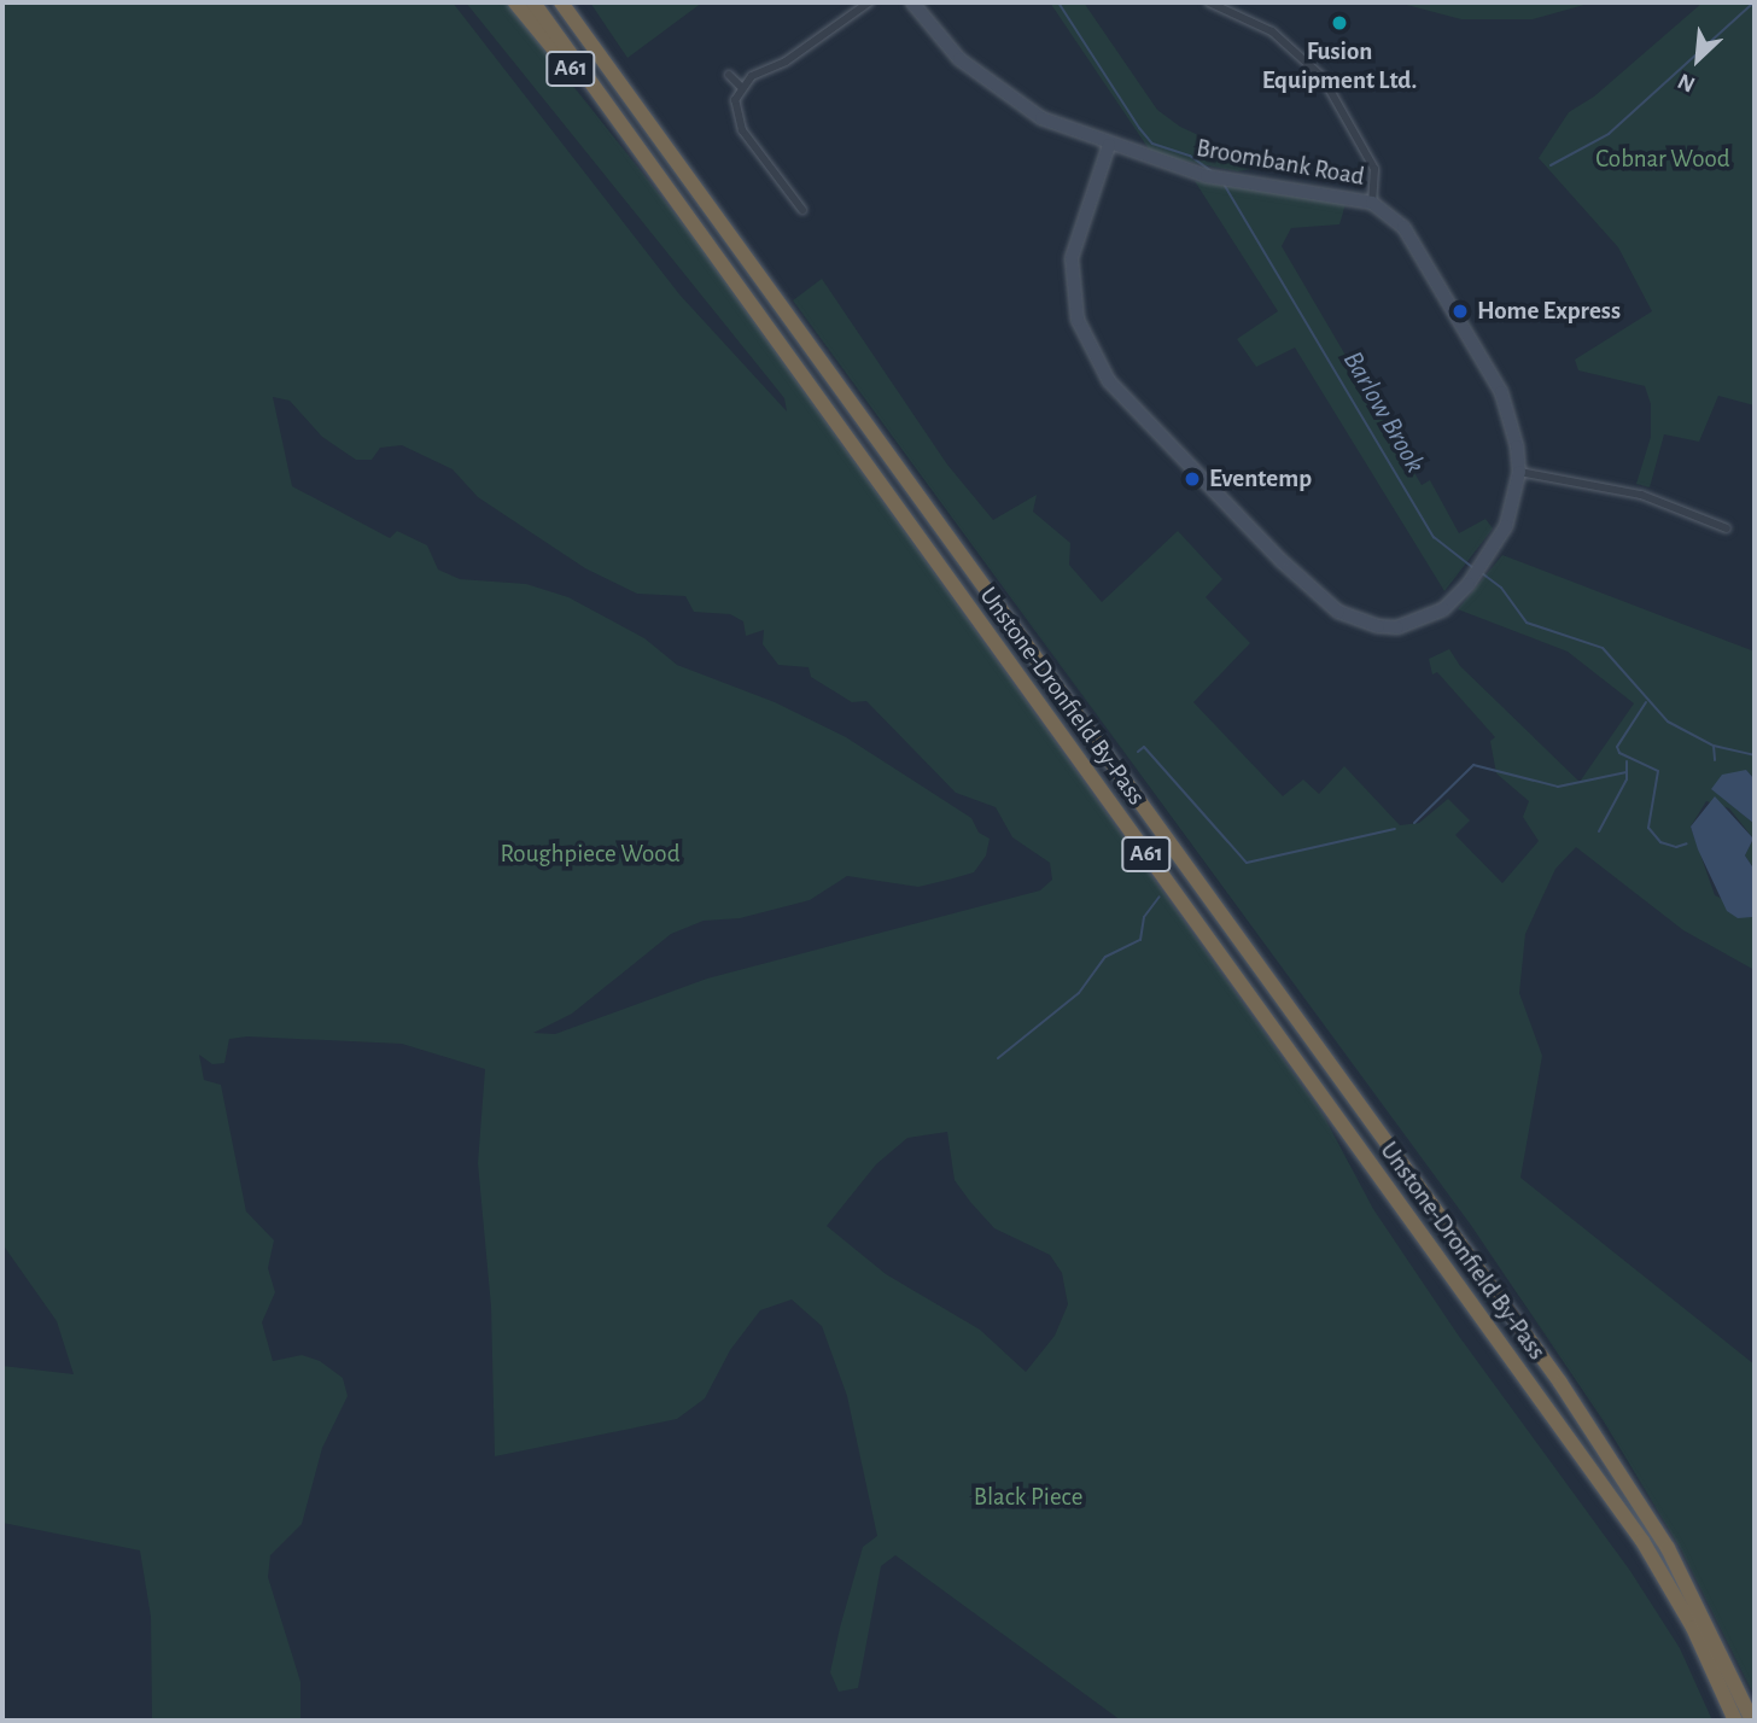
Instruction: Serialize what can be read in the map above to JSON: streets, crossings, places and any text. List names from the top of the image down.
{
  "streets": {
    "highway": ["A61", "Unstone-Dronfield By-Pass"],
    "street": ["Broombank Road"]
  },
  "crossings": [
    ["A61", "Unstone-Dronfield By-Pass"]
  ],
  "water": ["Barlow Brook"],
  "parks": ["Cobnar Wood", "Roughpiece Wood", "Black Piece"],
  "places": ["Fusion Equipment Ltd.", "Home Express", "Eventemp"],
  "north": "bottom left"
}
